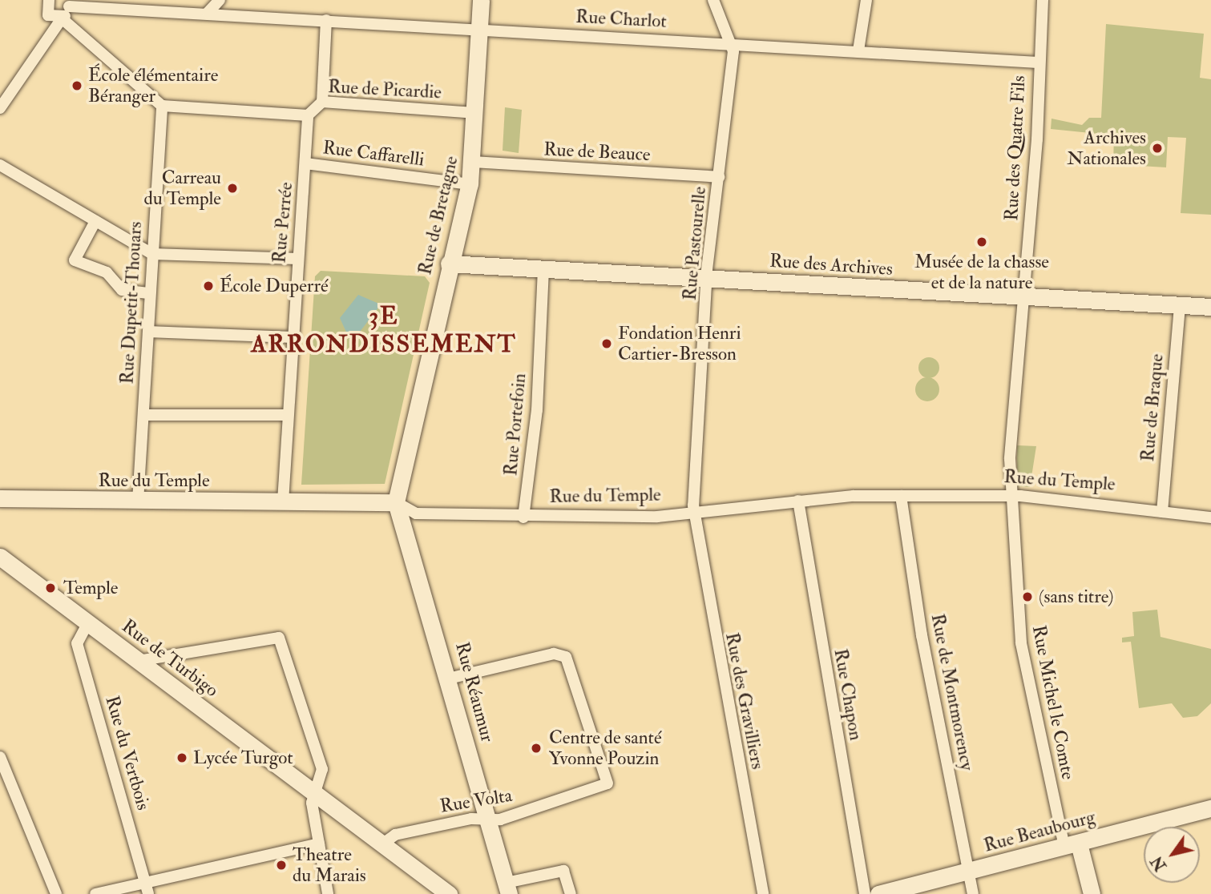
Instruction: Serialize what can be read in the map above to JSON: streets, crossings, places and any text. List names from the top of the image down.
{
  "streets": {
    "main road": [
      "Rue de Bretagne",
      "Rue des Archives",
      "Rue du Temple",
      "Rue de Turbigo",
      "Rue Réaumur",
      "Rue Beaubourg"
    ],
    "street": [
      "Rue Charlot",
      "Rue de Picardie",
      "Rue des Quatre Fils",
      "Rue de Beauce",
      "Rue Caffarelli",
      "Rue Perrée",
      "Rue Pastourelle",
      "Rue Dupetit-Thouars",
      "Rue de Braque",
      "Rue Portefoin",
      "Rue de Montmorency",
      "Rue Chapon",
      "Rue des Gravilliers",
      "Rue Michel le Comte",
      "Rue du Vertbois",
      "Rue Volta"
    ]
  },
  "crossings": [
    ["Rue Charlot", "Rue des Quatre Fils"],
    ["Rue Charlot", "Rue de Bretagne"],
    ["Rue Charlot", "Rue Pastourelle"],
    ["Rue de Picardie", "Rue de Bretagne"],
    ["Rue de Picardie", "Rue Perrée"],
    ["Rue de Picardie", "Rue Dupetit-Thouars"],
    ["Rue des Quatre Fils", "Rue des Archives"],
    ["Rue des Quatre Fils", "Rue du Temple"],
    ["Rue des Quatre Fils", "Rue Michel le Comte"],
    ["Rue de Beauce", "Rue de Bretagne"],
    ["Rue de Beauce", "Rue Pastourelle"],
    ["Rue Caffarelli", "Rue de Bretagne"],
    ["Rue Caffarelli", "Rue Perrée"],
    ["Rue de Bretagne", "Rue des Archives"],
    ["Rue de Bretagne", "Rue du Temple"],
    ["Rue de Bretagne", "Rue Réaumur"],
    ["Rue Perrée", "Rue du Temple"],
    ["Rue Pastourelle", "Rue des Archives"],
    ["Rue Pastourelle", "Rue du Temple"],
    ["Rue Pastourelle", "Rue des Gravilliers"],
    ["Rue des Archives", "Rue de Braque"],
    ["Rue des Archives", "Rue Portefoin"],
    ["Rue Dupetit-Thouars", "Rue du Temple"],
    ["Rue de Braque", "Rue du Temple"],
    ["Rue Portefoin", "Rue du Temple"],
    ["Rue du Temple", "Rue Réaumur"],
    ["Rue du Temple", "Rue de Montmorency"],
    ["Rue du Temple", "Rue Chapon"],
    ["Rue du Temple", "Rue des Gravilliers"],
    ["Rue du Temple", "Rue Michel le Comte"],
    ["Rue de Turbigo", "Rue du Vertbois"],
    ["Rue de Turbigo", "Rue Volta"],
    ["Rue Réaumur", "Rue Volta"],
    ["Rue de Montmorency", "Rue Beaubourg"],
    ["Rue Michel le Comte", "Rue Beaubourg"]
  ],
  "districts": ["3E ARRONDISSEMENT"],
  "places": [
    "École élémentaire Béranger",
    "Archives Nationales",
    "Carreau du Temple",
    "Musée de la chasse et de la nature",
    "École Duperré",
    "Fondation Henri Cartier-Bresson",
    "Temple",
    "(sans titre)",
    "Centre de santé Yvonne Pouzin",
    "Lycée Turgot",
    "Theatre du Marais"
  ],
  "north": "bottom left"
}
